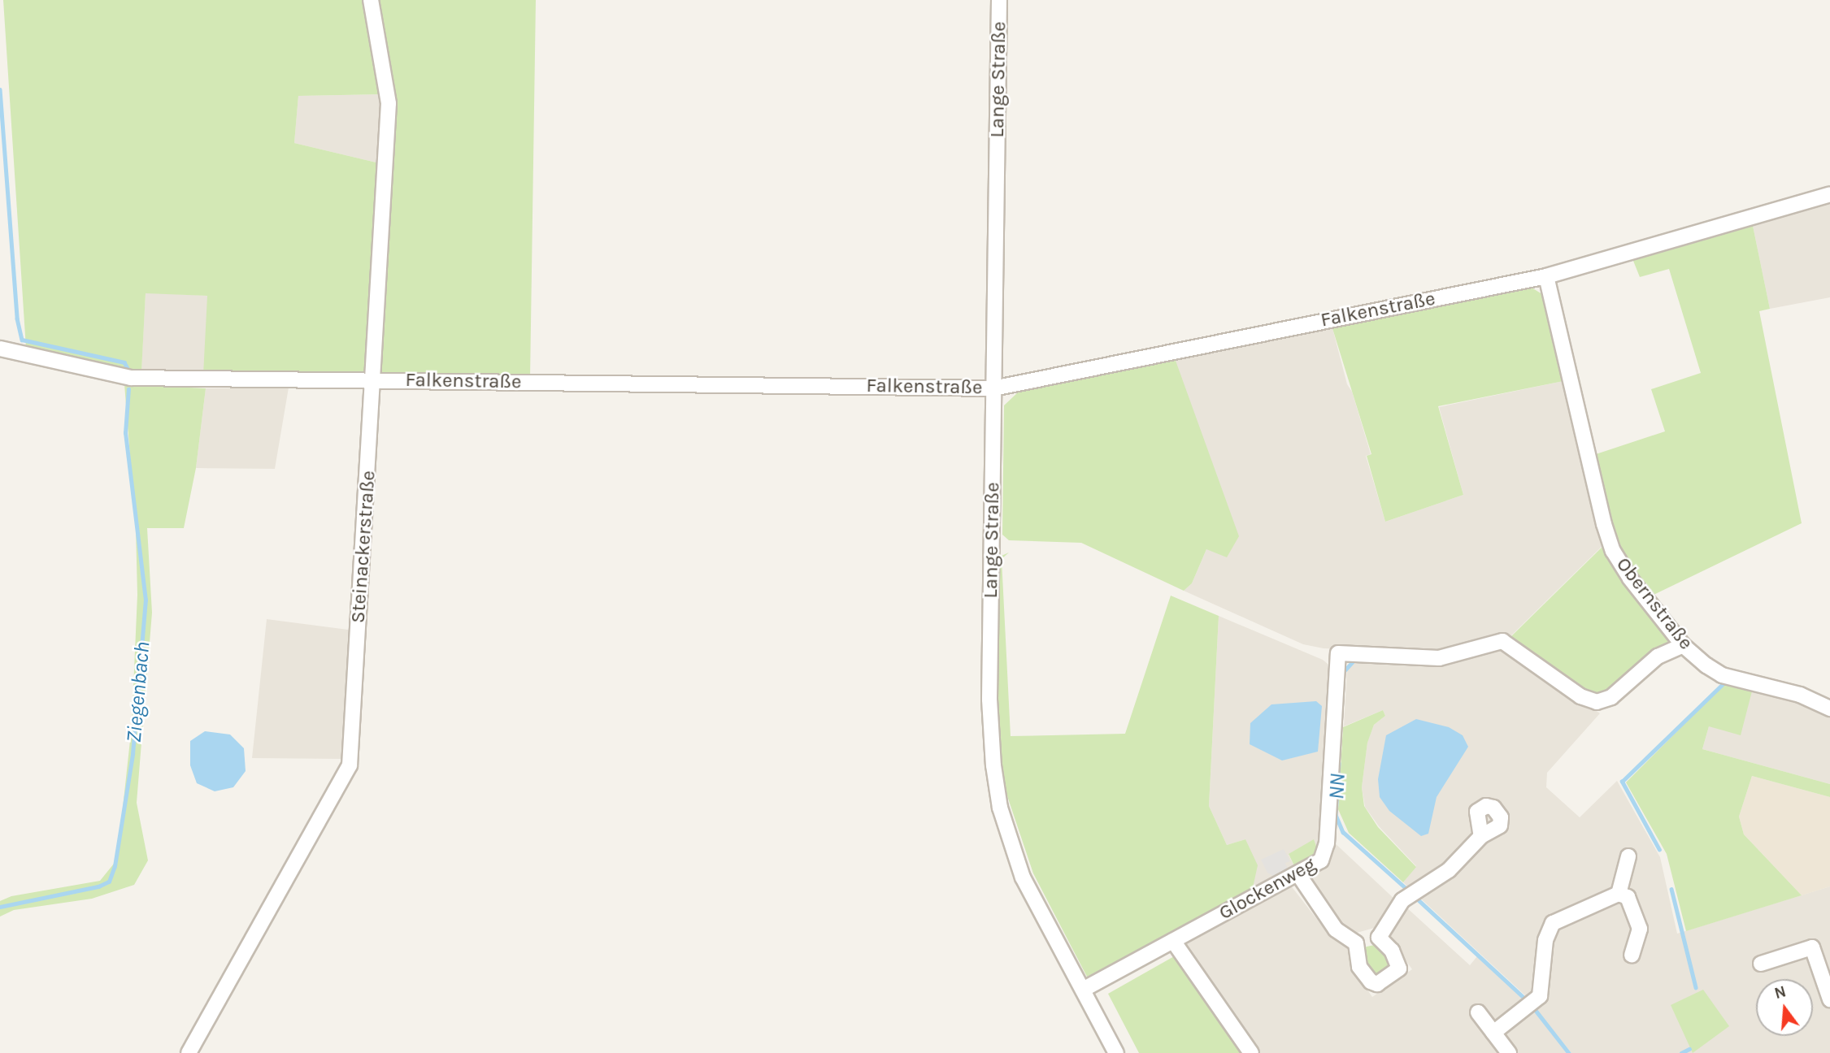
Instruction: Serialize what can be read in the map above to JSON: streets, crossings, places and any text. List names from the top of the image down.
{
  "streets": {
    "street": [
      "Lange Straße",
      "Falkenstraße",
      "Steinackerstraße",
      "Obernstraße",
      "Glockenweg"
    ]
  },
  "crossings": [
    ["Lange Straße", "Falkenstraße"],
    ["Lange Straße", "Glockenweg"],
    ["Falkenstraße", "Steinackerstraße"],
    ["Falkenstraße", "Obernstraße"],
    ["Obernstraße", "Glockenweg"]
  ],
  "water": ["Ziegenbach", "NN"],
  "north": "top"
}
